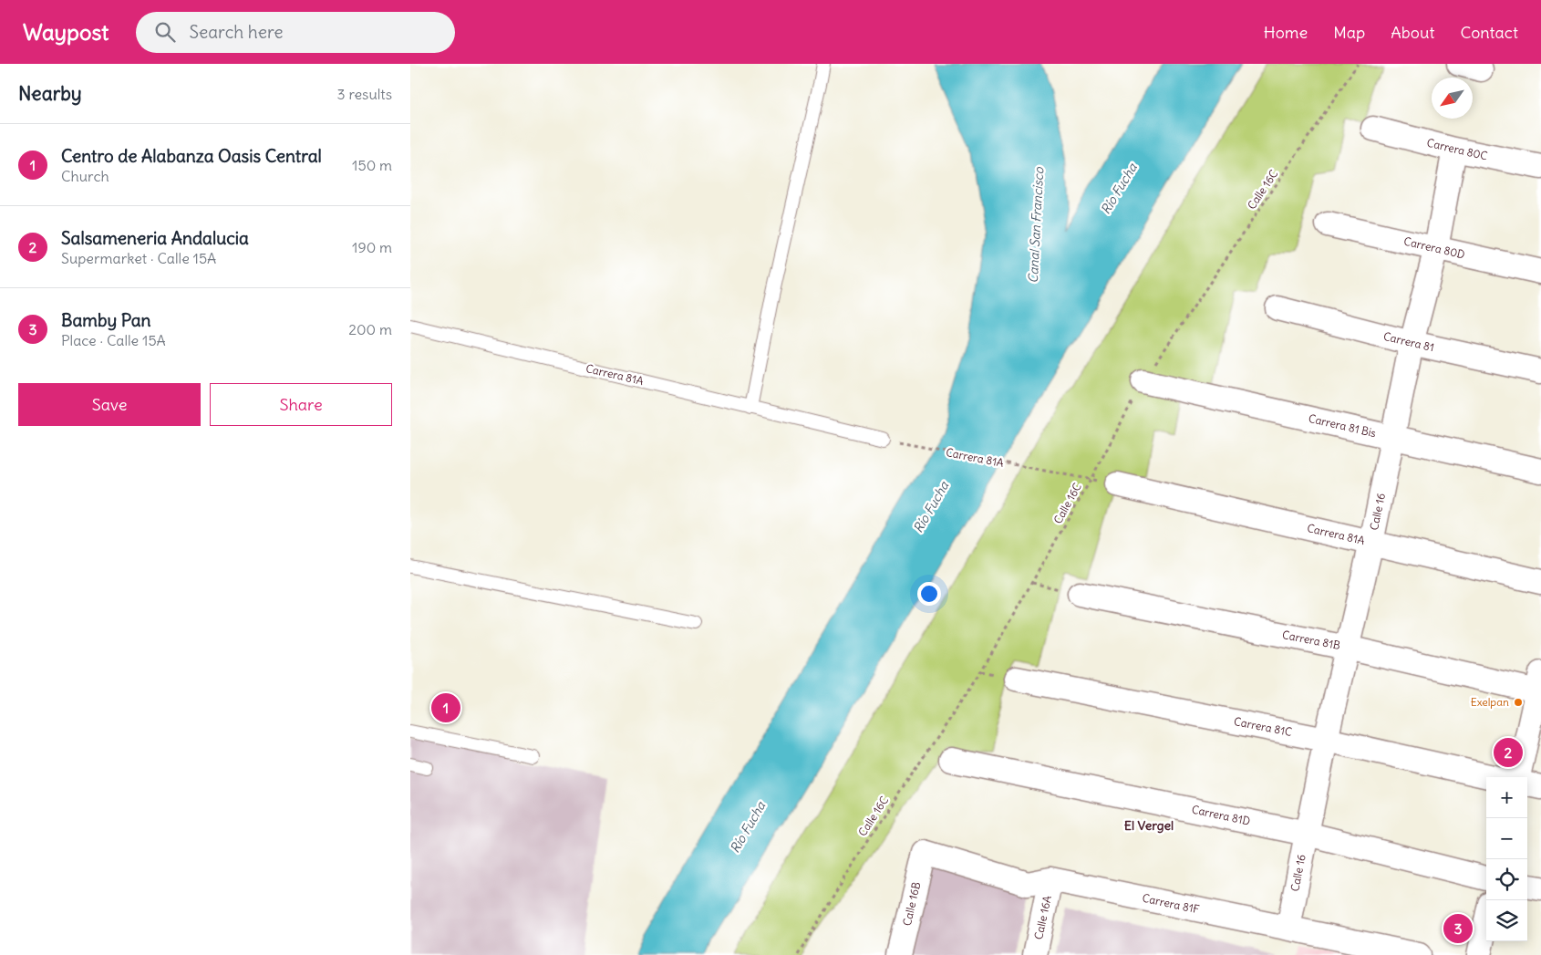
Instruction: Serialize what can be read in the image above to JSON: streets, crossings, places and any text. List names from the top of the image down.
{
  "streets": {
    "street": [
      "Carrera 80C",
      "Carrera 80D",
      "Carrera 81",
      "Carrera 81A",
      "Carrera 81 Bis",
      "Calle 16",
      "Carrera 81B",
      "Carrera 81C",
      "Carrera 81D",
      "Calle 16B",
      "Carrera 81F",
      "Calle 16A"
    ],
    "path": ["Calle 16C"]
  },
  "crossings": [
    ["Carrera 80C", "Calle 16"],
    ["Calle 16C", "Carrera 81A"],
    ["Calle 16C", "Carrera 81 Bis"],
    ["Carrera 80D", "Calle 16"],
    ["Carrera 81", "Calle 16"],
    ["Carrera 81A", "Calle 16"],
    ["Carrera 81 Bis", "Calle 16"],
    ["Calle 16", "Carrera 81B"],
    ["Calle 16", "Carrera 81C"],
    ["Calle 16", "Carrera 81D"],
    ["Calle 16", "Carrera 81F"],
    ["Calle 16B", "Carrera 81F"],
    ["Carrera 81F", "Calle 16A"]
  ],
  "districts": ["El Vergel"],
  "water": ["Río Fucha", "Canal San Francisco"],
  "places": ["Exelpan"],
  "north": "bottom left",
  "page": {
    "header": "Waypost",
    "search": "Search here",
    "nav": [
      "Home",
      "Map",
      "About",
      "Contact"
    ],
    "heading": ["Nearby", "3 results"],
    "list": [
      {
        "mark": "1",
        "name": "Centro de Alabanza Oasis Central",
        "note": "Church",
        "value": "150 m"
      },
      {
        "mark": "2",
        "name": "Salsameneria Andalucia",
        "note": "Supermarket · Calle 15A",
        "value": "190 m"
      },
      {
        "mark": "3",
        "name": "Bamby Pan",
        "note": "Place · Calle 15A",
        "value": "200 m"
      }
    ],
    "buttons": ["Save", "Share"],
    "pins": ["1", "2", "3"],
    "map_buttons": ["+", "−"]
  }
}
